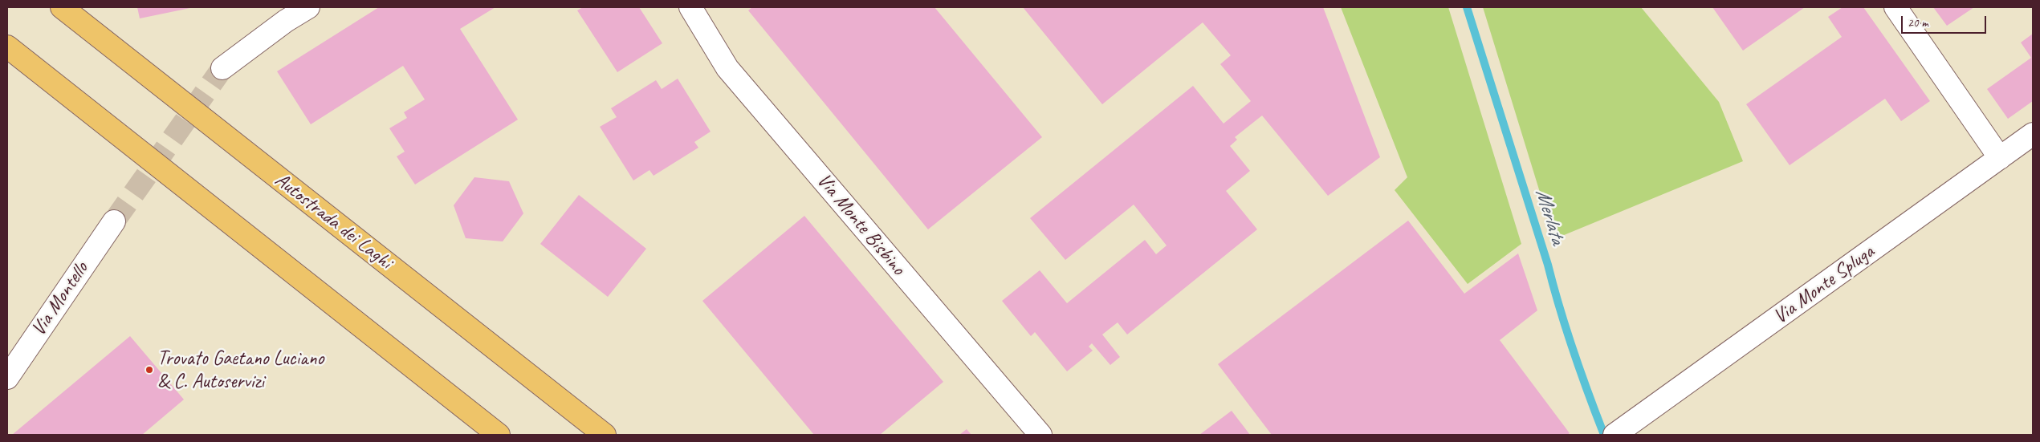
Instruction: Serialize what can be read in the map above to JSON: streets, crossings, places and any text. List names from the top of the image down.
{
  "streets": {
    "highway": ["Autostrada dei Laghi"],
    "street": ["Via Monte Bisbino", "Via Monte Spluga", "Via Montello"]
  },
  "water": ["Merlata"],
  "places": ["Trovato Gaetano Luciano & C. Autoservizi"],
  "scale_bar": "20 m"
}
